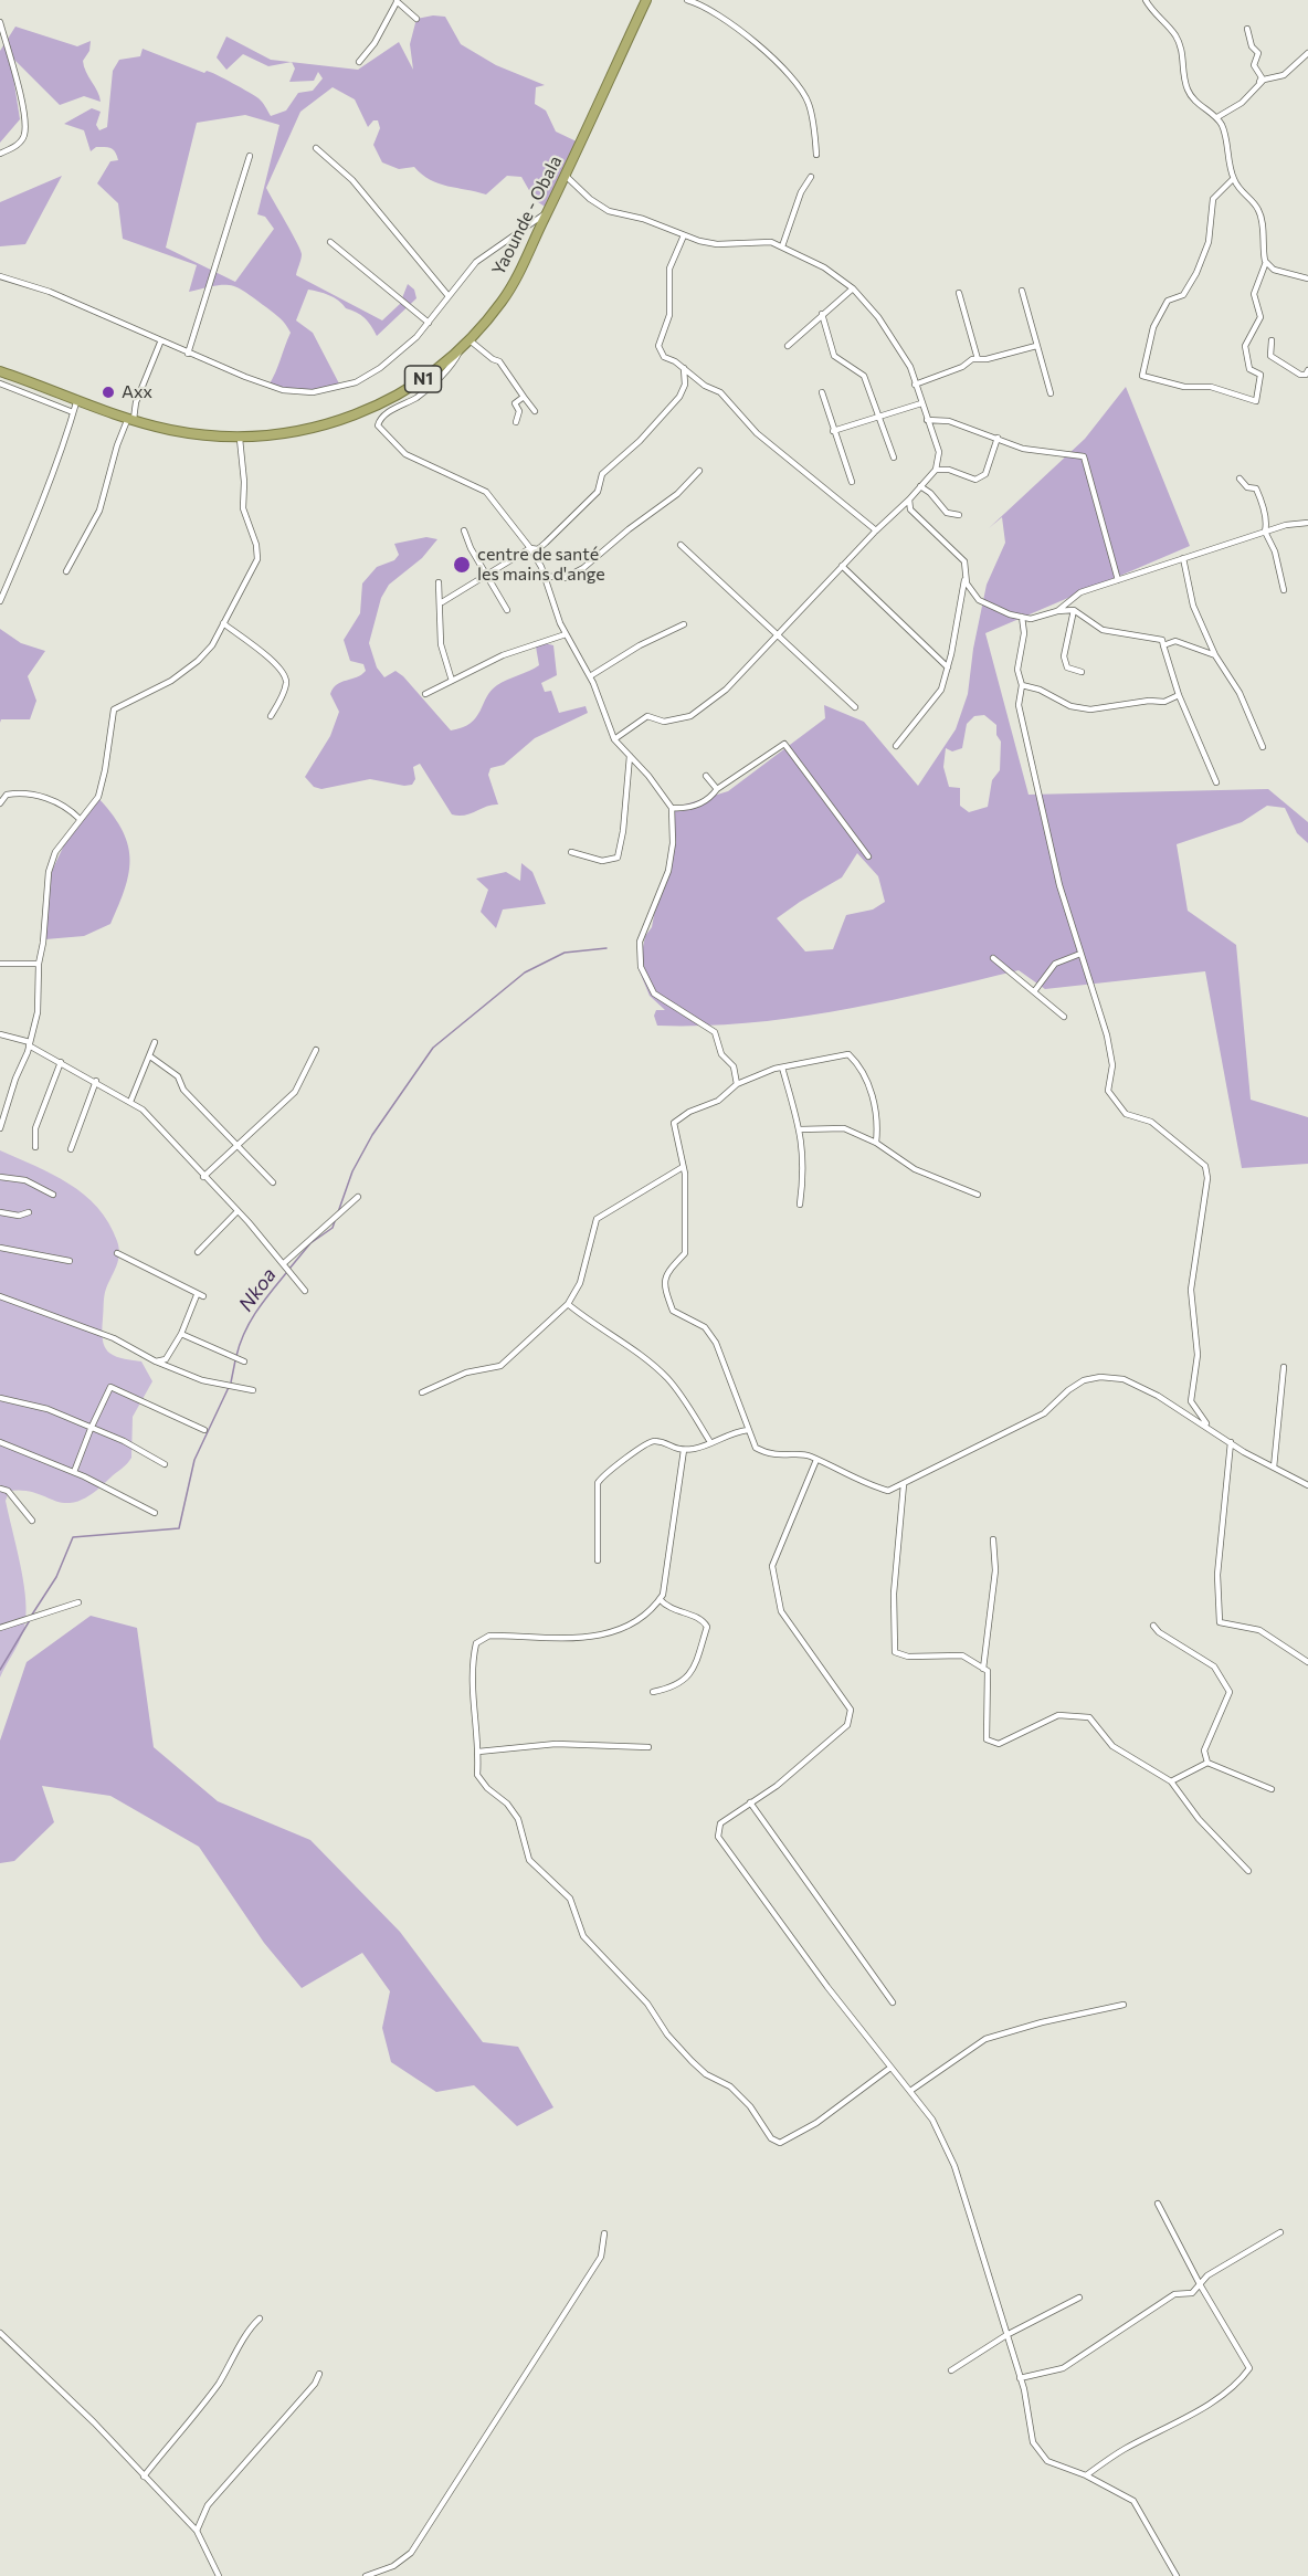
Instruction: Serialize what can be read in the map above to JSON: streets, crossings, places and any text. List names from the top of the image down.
{
  "streets": {
    "highway": ["Yaounde - Obala", "N1"]
  },
  "water": ["Nkoa"],
  "places": ["Axx", "centre de santé les mains d'ange"]
}
